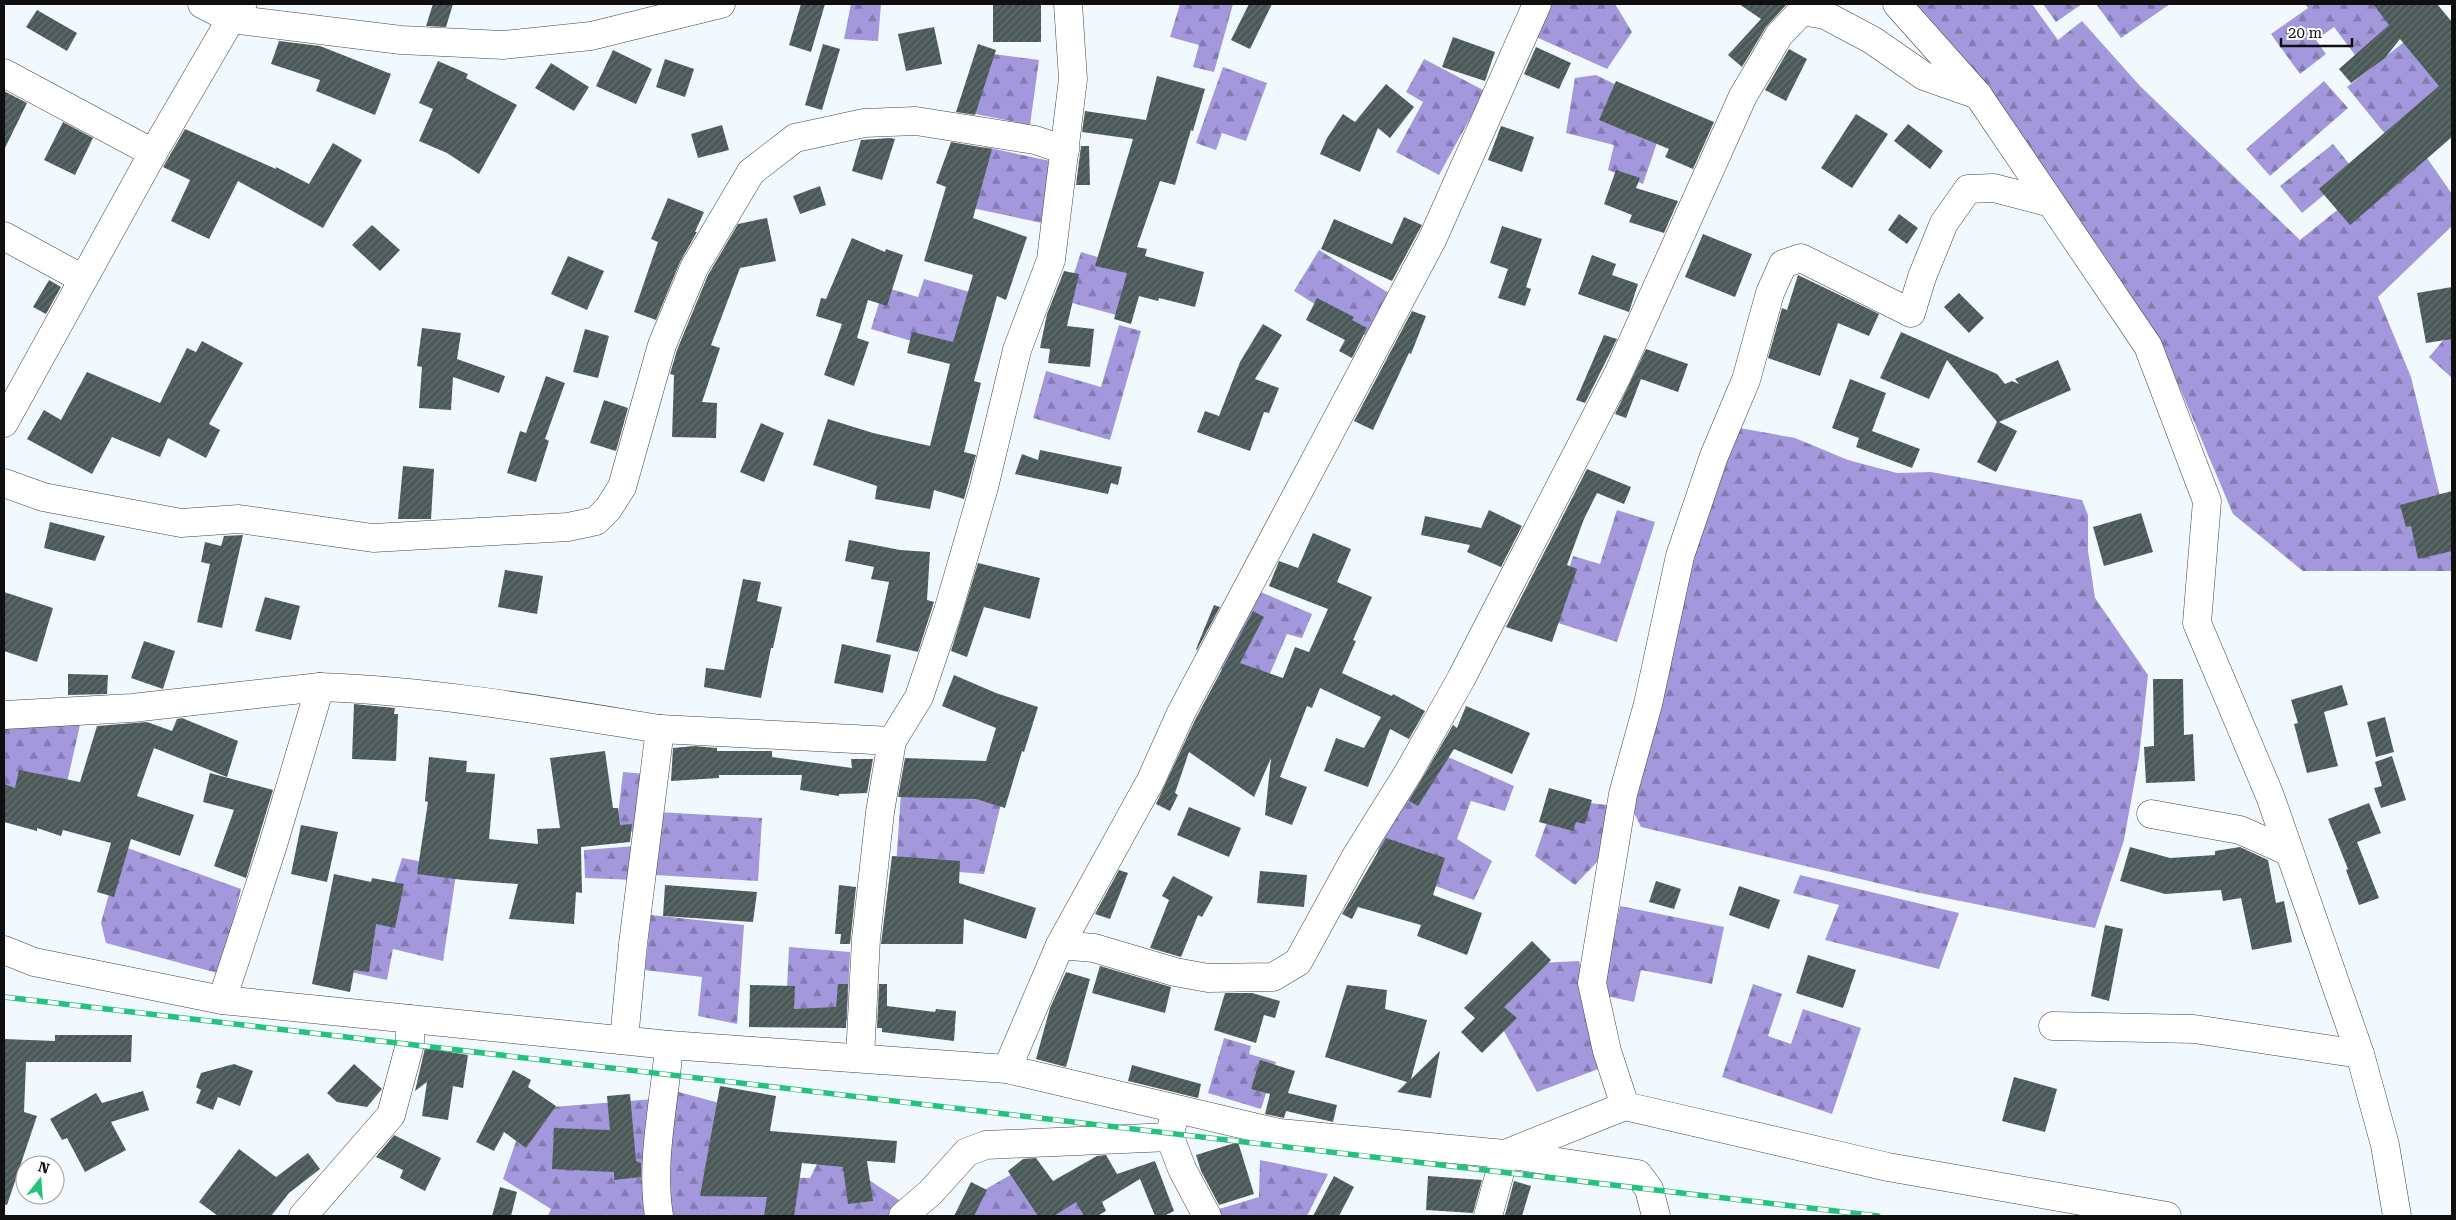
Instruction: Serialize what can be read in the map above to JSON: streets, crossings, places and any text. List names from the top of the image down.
{
  "scale_bar": "20 m",
  "north": "top"
}
